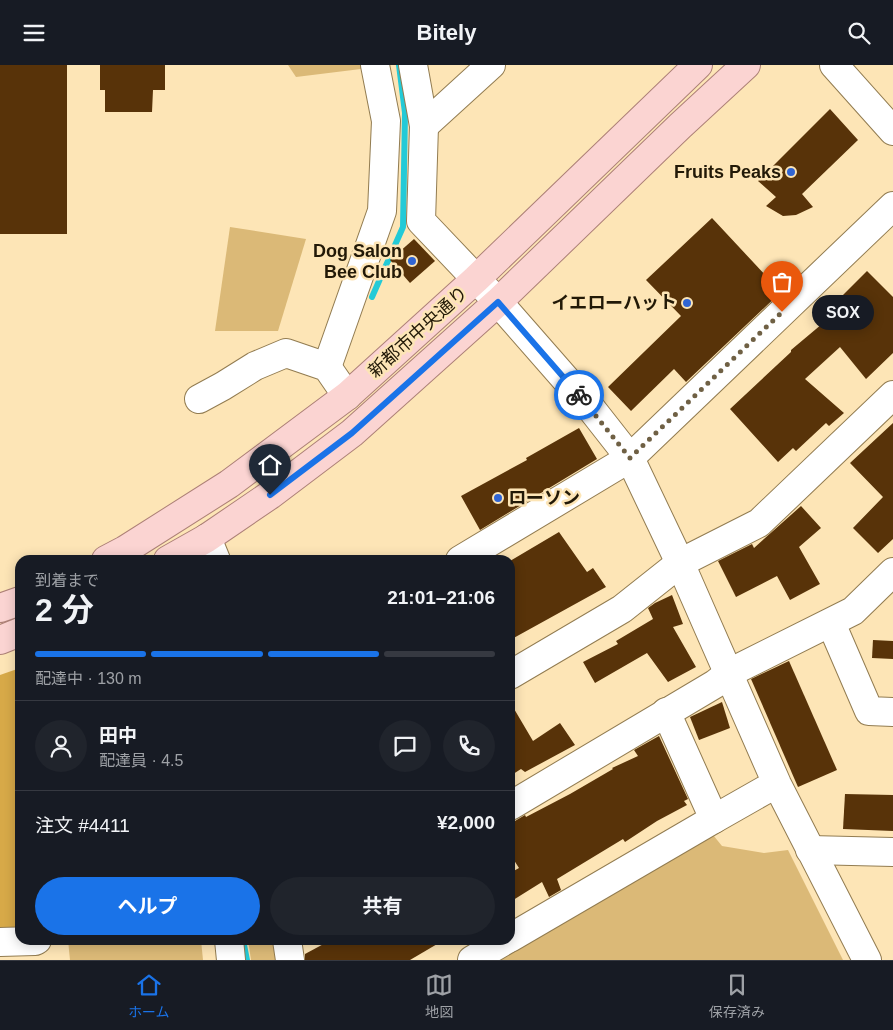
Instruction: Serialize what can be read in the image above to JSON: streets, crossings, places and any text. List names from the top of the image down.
{
  "streets": {
    "main road": ["新都市中央通り"]
  },
  "places": [
    "Fruits Peaks",
    "Dog Salon Bee Club",
    "イエローハット",
    "SOX",
    "ローソン"
  ],
  "page": {
    "header": "Bitely",
    "bubble": "SOX",
    "heading": ["2 分", "到着まで", "21:01–21:06"],
    "panel": [
      "田中",
      "配達員 · 4.5",
      "注文 #4411",
      "¥2,000"
    ],
    "bar": "配達中 · 130 m",
    "buttons": ["ヘルプ", "共有"],
    "tabs": ["ホーム", "地図", "保存済み"]
  }
}
